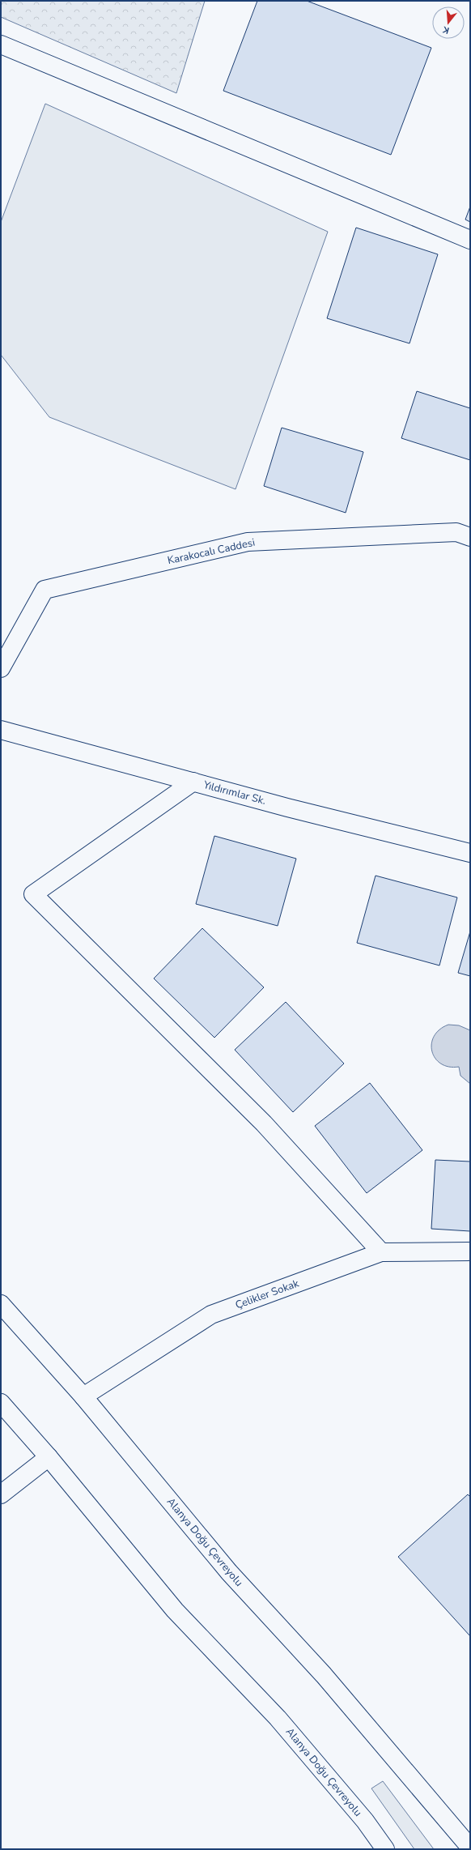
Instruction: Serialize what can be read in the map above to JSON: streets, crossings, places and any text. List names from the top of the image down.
{
  "streets": {
    "main road": [
      "Karakocalı Caddesi",
      "Yıldırımlar Sk.",
      "Çelikler Sokak",
      "Alanya Doğu Çevreyolu"
    ]
  },
  "crossings": [
    ["Çelikler Sokak", "Alanya Doğu Çevreyolu"]
  ],
  "north": "bottom"
}
